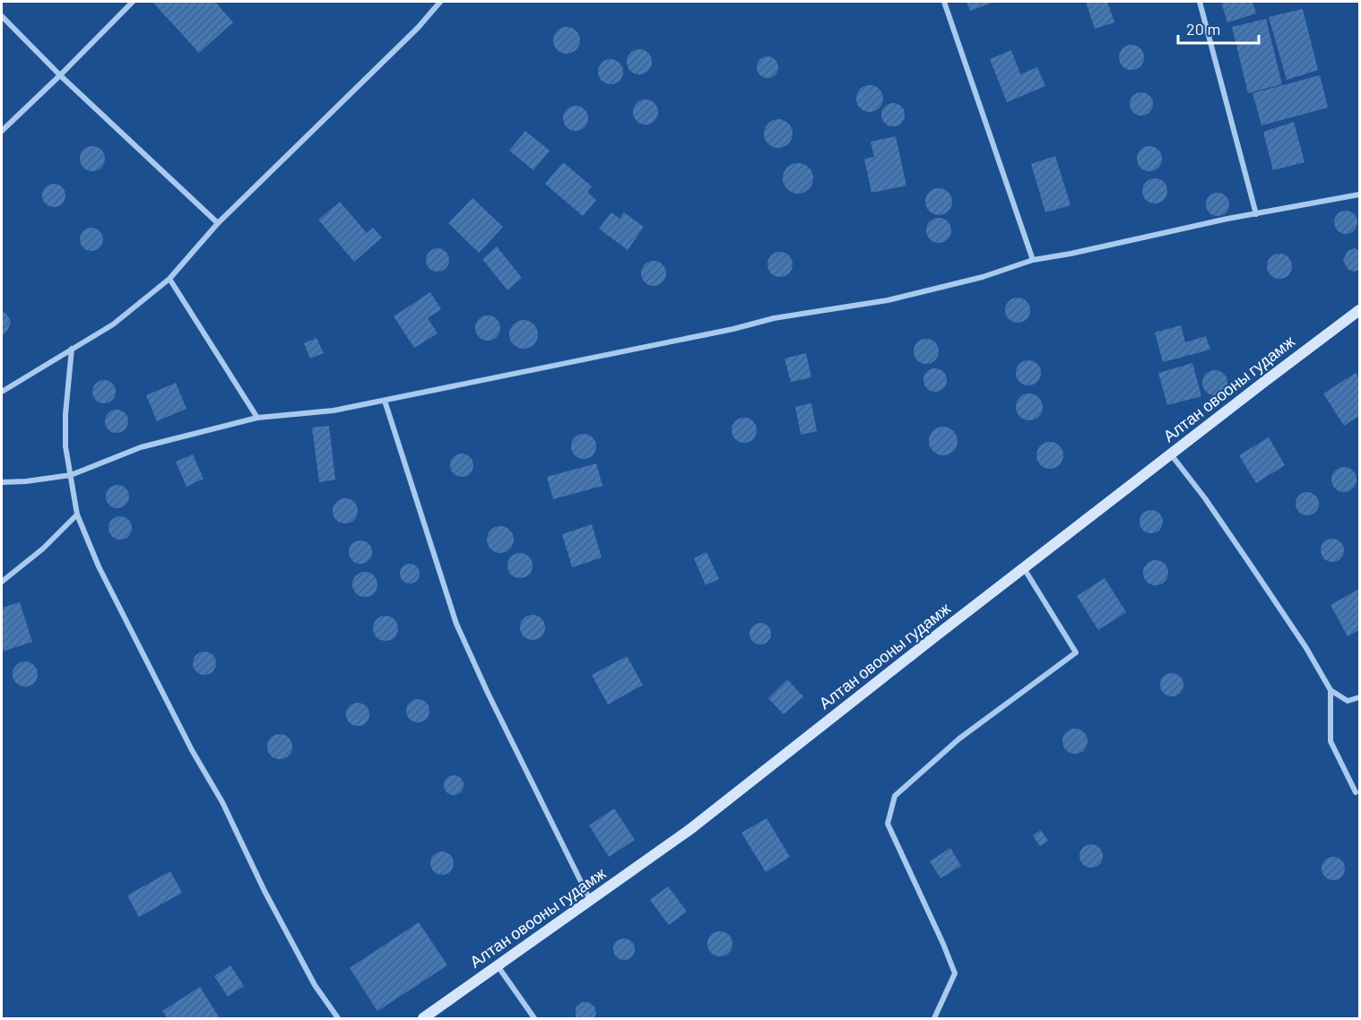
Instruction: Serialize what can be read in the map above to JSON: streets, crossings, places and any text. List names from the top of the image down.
{
  "streets": {
    "main road": ["Алтан овооны гудамж"]
  },
  "scale_bar": "20 m"
}
